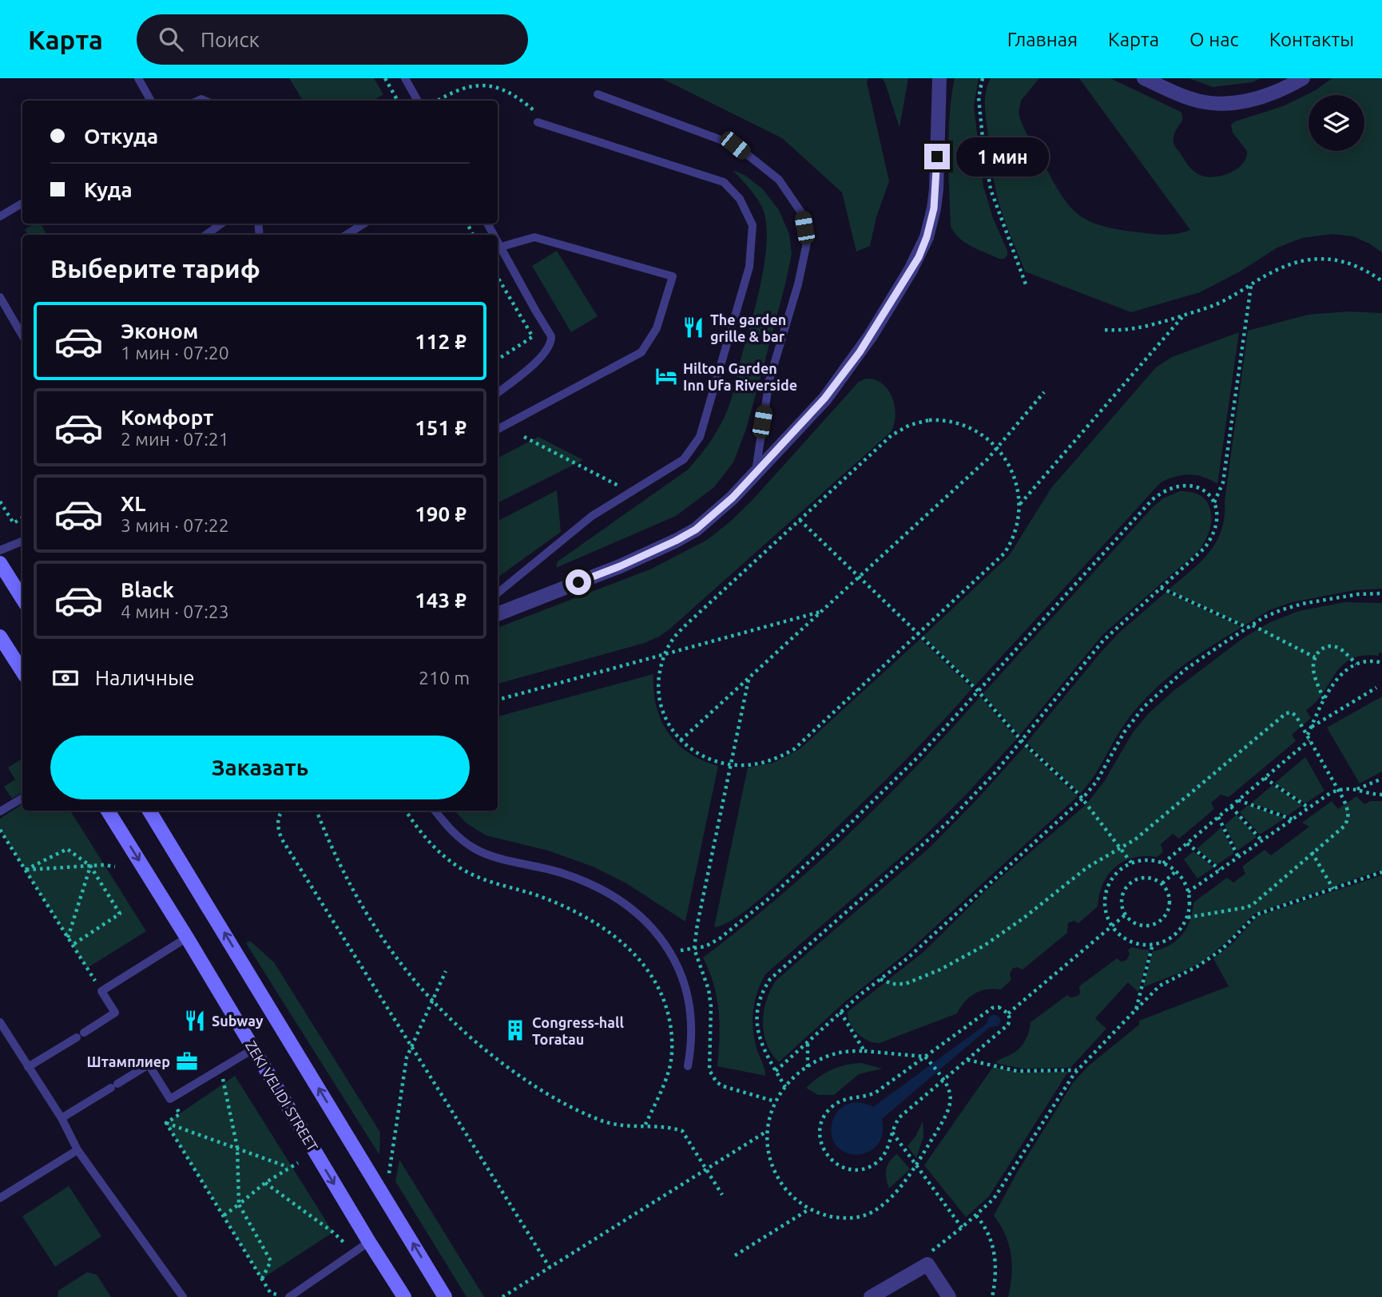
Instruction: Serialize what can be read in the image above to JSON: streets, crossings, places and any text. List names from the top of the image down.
{
  "streets": {
    "main road": ["ZEKI VELIDI STREET"]
  },
  "places": {
    "restaurant": ["The garden grille & bar", "Subway"],
    "hotel": ["Hilton Garden Inn Ufa Riverside"],
    "building": ["Congress-hall Toratau"],
    "office": ["Штамплиер"]
  },
  "page": {
    "header": "Карта",
    "search": "Поиск",
    "nav": [
      "Главная",
      "Карта",
      "О нас",
      "Контакты"
    ],
    "banner": ["Откуда", "Куда"],
    "bubble": "1 мин",
    "heading": "Выберите тариф",
    "list": [
      {
        "name": "Эконом",
        "note": "1 мин · 07:20",
        "value": "112 ₽"
      },
      {
        "name": "Комфорт",
        "note": "2 мин · 07:21",
        "value": "151 ₽"
      },
      {
        "name": "XL",
        "note": "3 мин · 07:22",
        "value": "190 ₽"
      },
      {
        "name": "Black",
        "note": "4 мин · 07:23",
        "value": "143 ₽"
      }
    ],
    "pay": ["Наличные", "210 m"],
    "buttons": "Заказать"
  }
}
